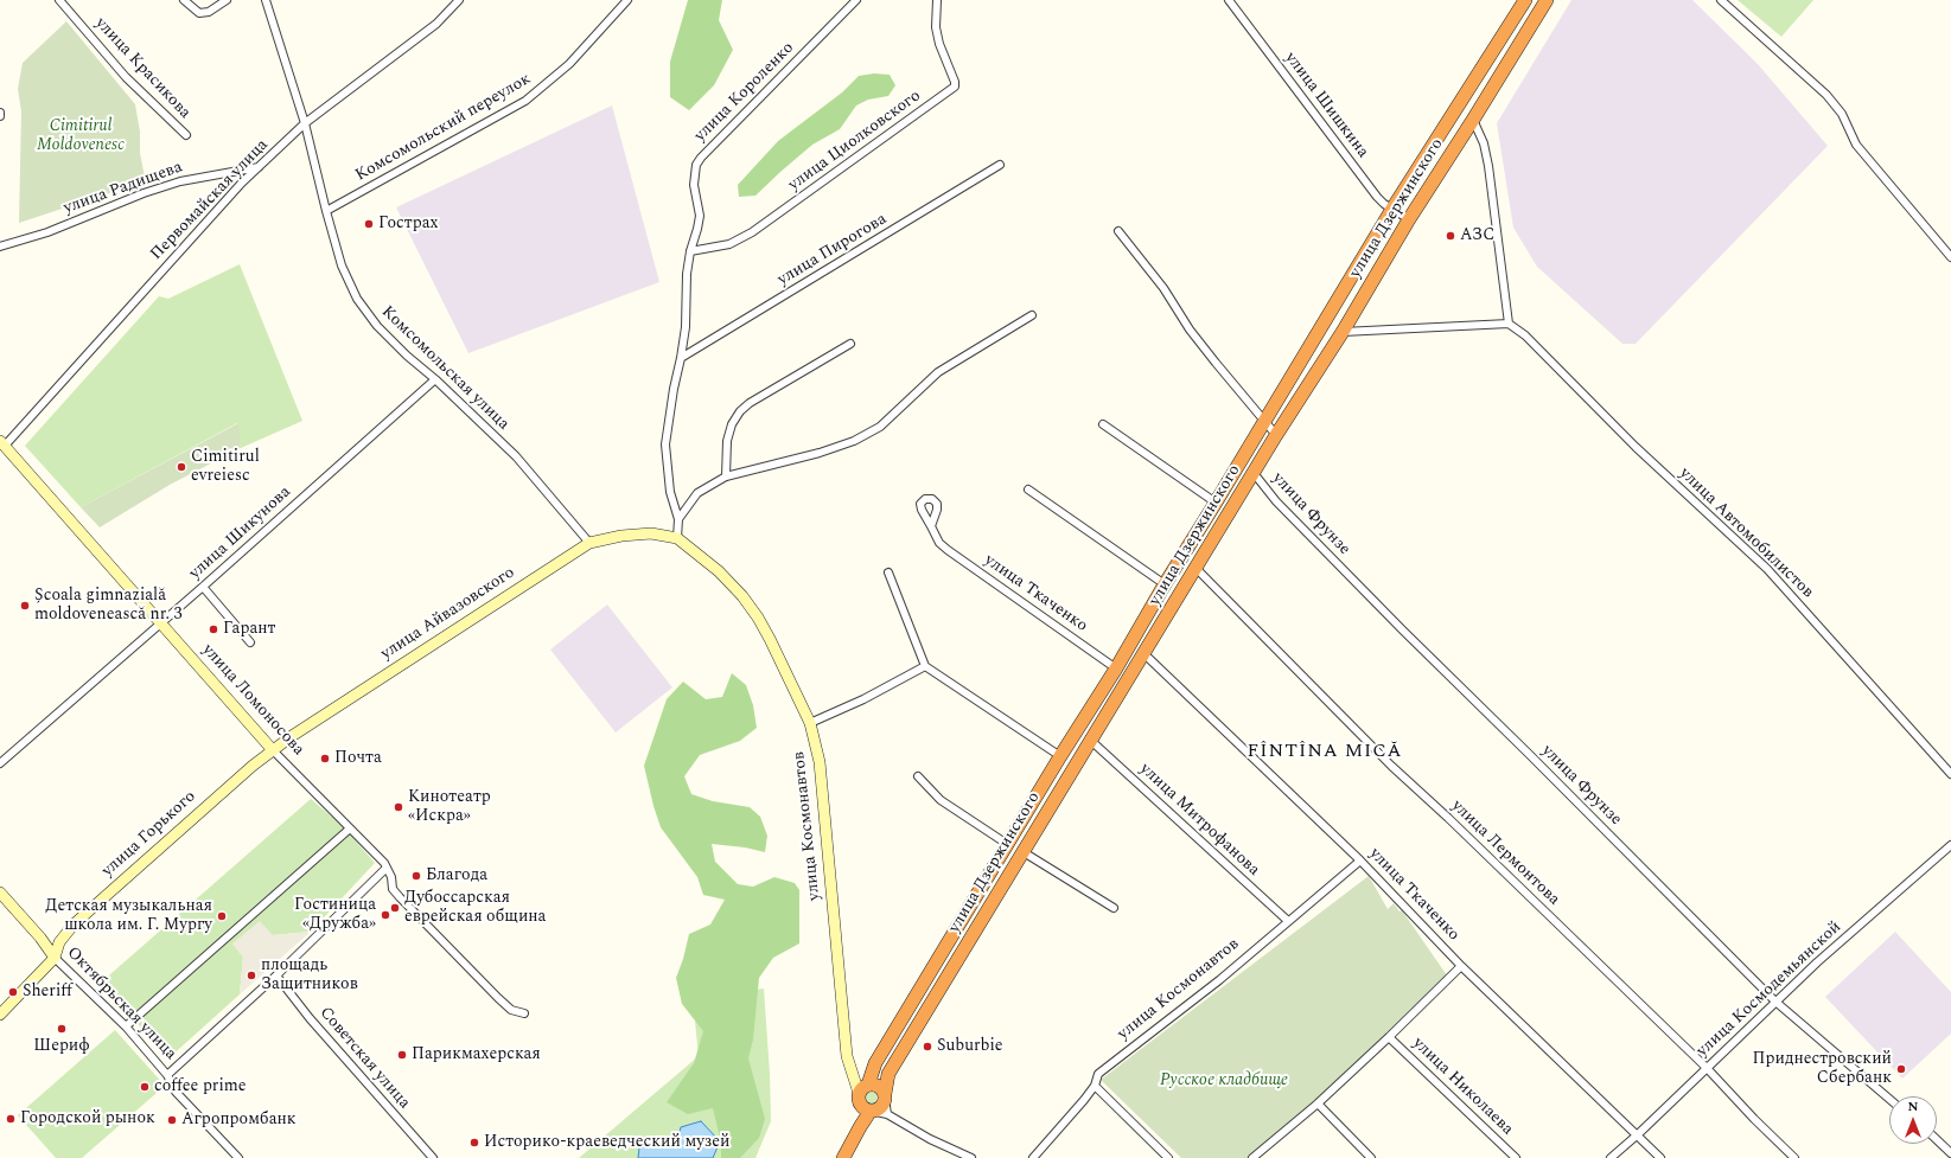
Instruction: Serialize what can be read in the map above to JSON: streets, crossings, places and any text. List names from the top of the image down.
{
  "streets": {
    "highway": ["улица Дзержинского"],
    "street": [
      "улица Красикова",
      "улица Короленко",
      "улица Шишкина",
      "Комсомольский переулок",
      "улица Циолковского",
      "улица Радищева",
      "Первомайская улица",
      "улица Пирогова",
      "Комсомольская улица",
      "улица Фрунзе",
      "улица Шикунова",
      "улица Автомобилистов",
      "улица Ткаченко",
      "улица Айвазовского",
      "улица Ломоносова",
      "улица Митрофанова",
      "улица Космонавтов",
      "улица Горького",
      "улица Лермонтова",
      "улица Космодемьянской",
      "Октябрьская улица",
      "Советская улица",
      "улица Николаева"
    ]
  },
  "crossings": [
    ["улица Короленко", "улица Циолковского"],
    ["улица Шишкина", "улица Дзержинского"],
    ["Комсомольский переулок", "Комсомольская улица"],
    ["улица Радищева", "Первомайская улица"],
    ["Первомайская улица", "Комсомольская улица"],
    ["Первомайская улица", "улица Ломоносова"],
    ["улица Дзержинского", "улица Фрунзе"],
    ["улица Дзержинского", "улица Ткаченко"],
    ["улица Дзержинского", "улица Митрофанова"],
    ["улица Дзержинского", "улица Космонавтов"],
    ["улица Дзержинского", "улица Лермонтова"],
    ["Комсомольская улица", "улица Шикунова"],
    ["Комсомольская улица", "улица Айвазовского"],
    ["улица Фрунзе", "улица Космодемьянской"],
    ["улица Шикунова", "улица Ломоносова"],
    ["улица Ткаченко", "улица Космонавтов"],
    ["улица Ткаченко", "улица Космодемьянской"],
    ["улица Айвазовского", "улица Ломоносова"],
    ["улица Айвазовского", "улица Космонавтов"],
    ["улица Айвазовского", "улица Горького"],
    ["улица Ломоносова", "улица Горького"],
    ["улица Митрофанова", "улица Космонавтов"],
    ["улица Горького", "Октябрьская улица"],
    ["улица Лермонтова", "улица Космодемьянской"]
  ],
  "districts": ["FÎNTÎNA MICĂ"],
  "parks": ["Cimitirul Moldovenesc", "Русское кладбище"],
  "places": [
    "Гострах",
    "АЗС",
    "Cimitirul evreiesc",
    "Școala gimnazială moldovenească nr. 3",
    "Гарант",
    "Почта",
    "Кинотеатр «Искра»",
    "Благода",
    "Дубоссарская еврейская община",
    "Гостиница «Дружба»",
    "Детская музыкальная школа им. Г. Мургу",
    "площадь Защитников",
    "Sheriff",
    "Шериф",
    "Suburbie",
    "Парикмахерская",
    "Приднестровский Сбербанк",
    "coffee prime",
    "Городской рынок",
    "Агропромбанк",
    "Историко-краеведческий музей"
  ],
  "north": "top"
}
